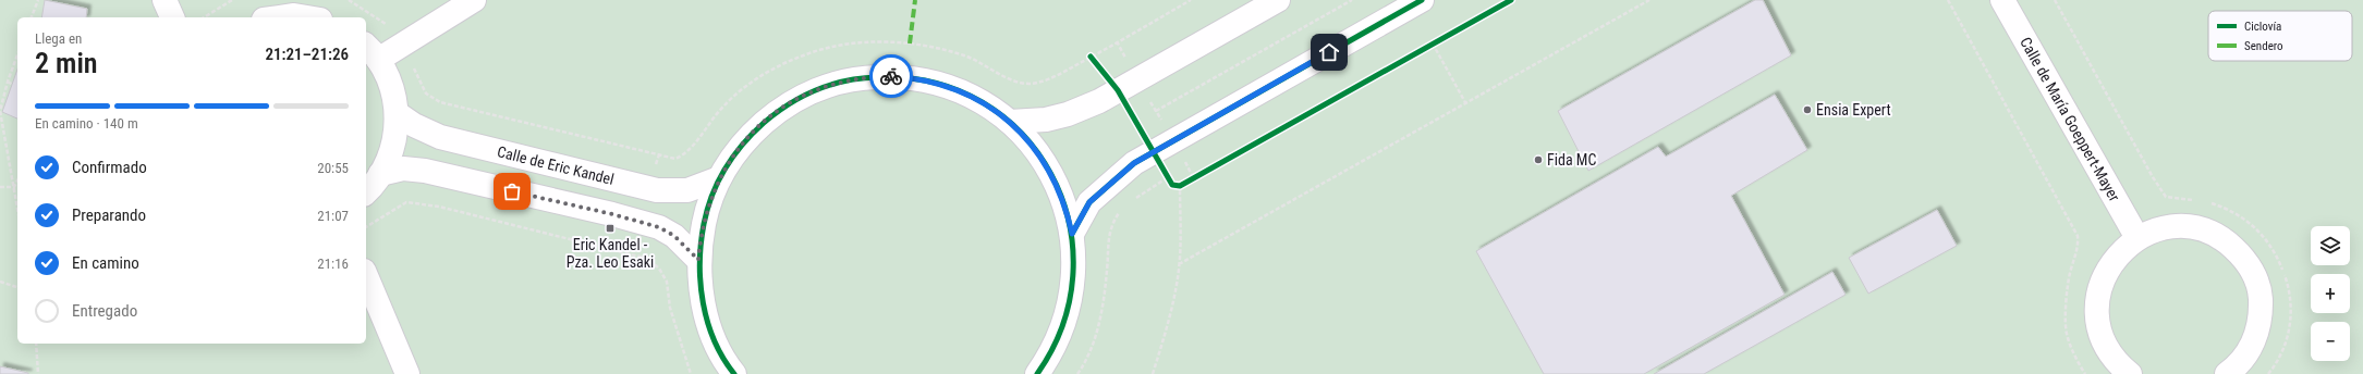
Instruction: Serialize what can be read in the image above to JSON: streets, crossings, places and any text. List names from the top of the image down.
{
  "streets": {
    "street": ["Calle de María Goeppert-Mayer", "Calle de Eric Kandel"]
  },
  "places": {
    "other": ["Ensia Expert", "Fida MC"],
    "transit": ["Eric Kandel - Pza. Leo Esaki"]
  },
  "legend": ["Ciclovía", "Sendero"],
  "page": {
    "heading": ["2 min", "Llega en", "21:21–21:26"],
    "bar": "En camino · 140 m",
    "list": [
      ["Confirmado", "20:55"],
      ["Preparando", "21:07"],
      ["En camino", "21:16"],
      "Entregado"
    ],
    "map_buttons": ["+", "−"]
  }
}
